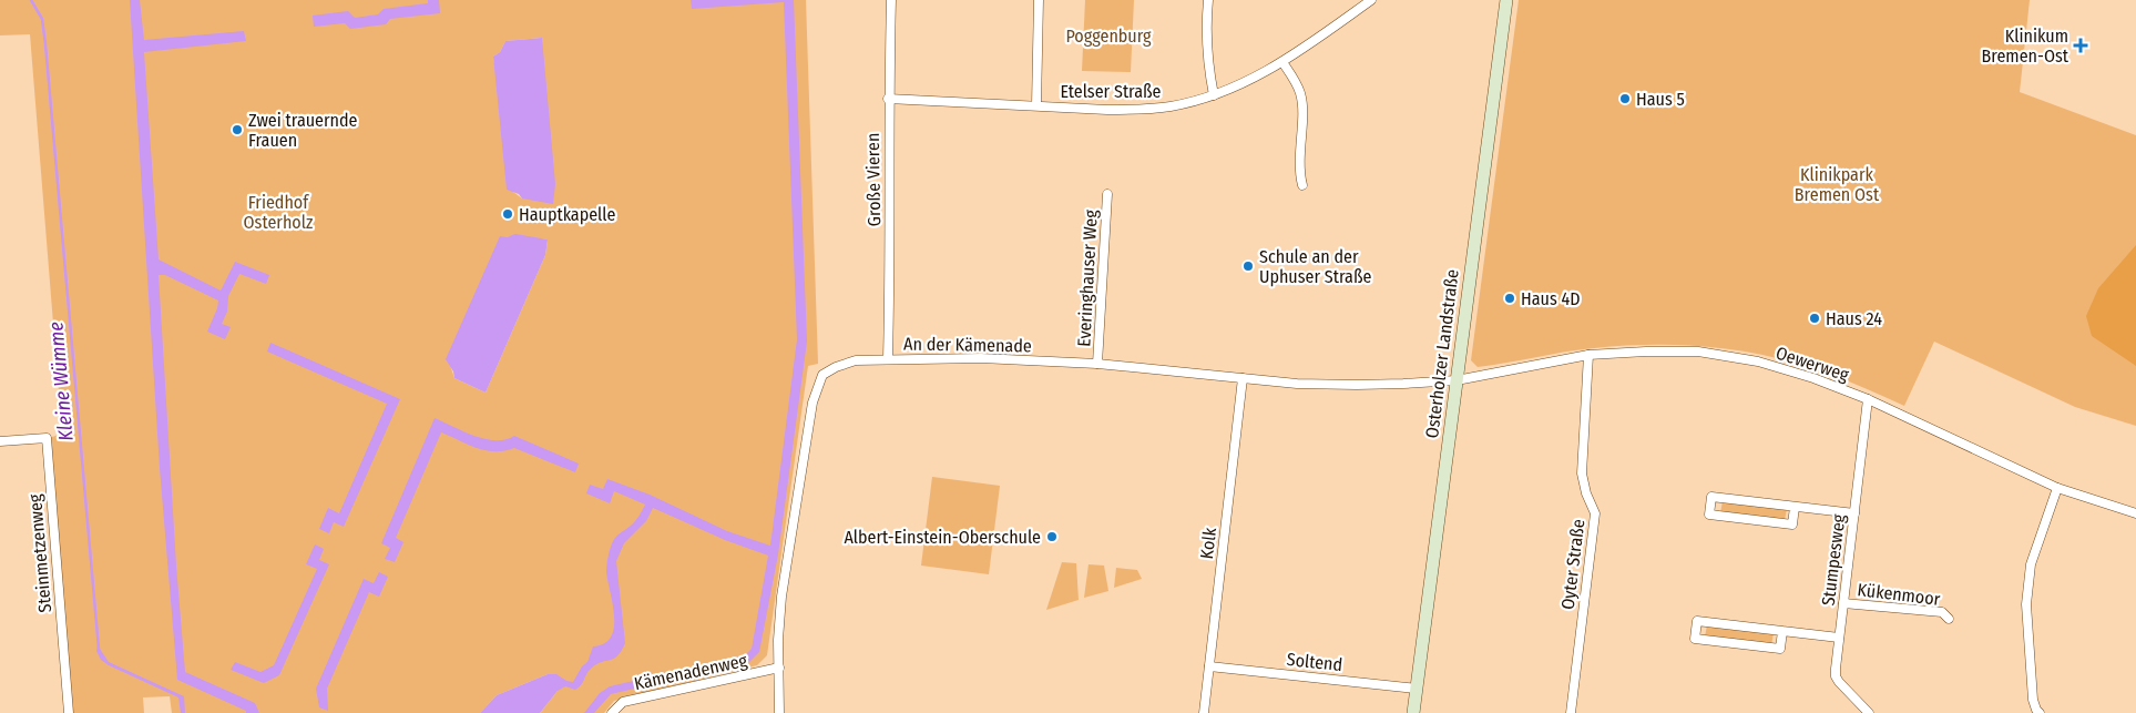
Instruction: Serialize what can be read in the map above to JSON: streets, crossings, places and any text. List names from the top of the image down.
{
  "streets": {
    "main road": ["Osterholzer Landstraße"],
    "street": [
      "Etelser Straße",
      "Große Vieren",
      "Everinghauser Weg",
      "An der Kämenade",
      "Oewerweg",
      "Kolk",
      "Steinmetzenweg",
      "Stumpesweg",
      "Oyter Straße",
      "Kükenmoor",
      "Soltend",
      "Kämenadenweg"
    ]
  },
  "crossings": [
    ["Etelser Straße", "Große Vieren"],
    ["Große Vieren", "An der Kämenade"],
    ["Everinghauser Weg", "An der Kämenade"],
    ["An der Kämenade", "Osterholzer Landstraße"],
    ["An der Kämenade", "Oewerweg"],
    ["An der Kämenade", "Kolk"],
    ["An der Kämenade", "Kämenadenweg"],
    ["Osterholzer Landstraße", "Oewerweg"],
    ["Osterholzer Landstraße", "Soltend"],
    ["Oewerweg", "Stumpesweg"],
    ["Oewerweg", "Oyter Straße"],
    ["Kolk", "Soltend"],
    ["Stumpesweg", "Kükenmoor"]
  ],
  "water": ["Kleine Wümme"],
  "parks": ["Poggenburg", "Klinikpark Bremen Ost", "Friedhof Osterholz"],
  "places": {
    "health": ["Klinikum Bremen-Ost"],
    "other": [
      "Haus 5",
      "Zwei trauernde Frauen",
      "Hauptkapelle",
      "Schule an der Uphuser Straße",
      "Haus 4D",
      "Haus 24",
      "Albert-Einstein-Oberschule"
    ]
  }
}
